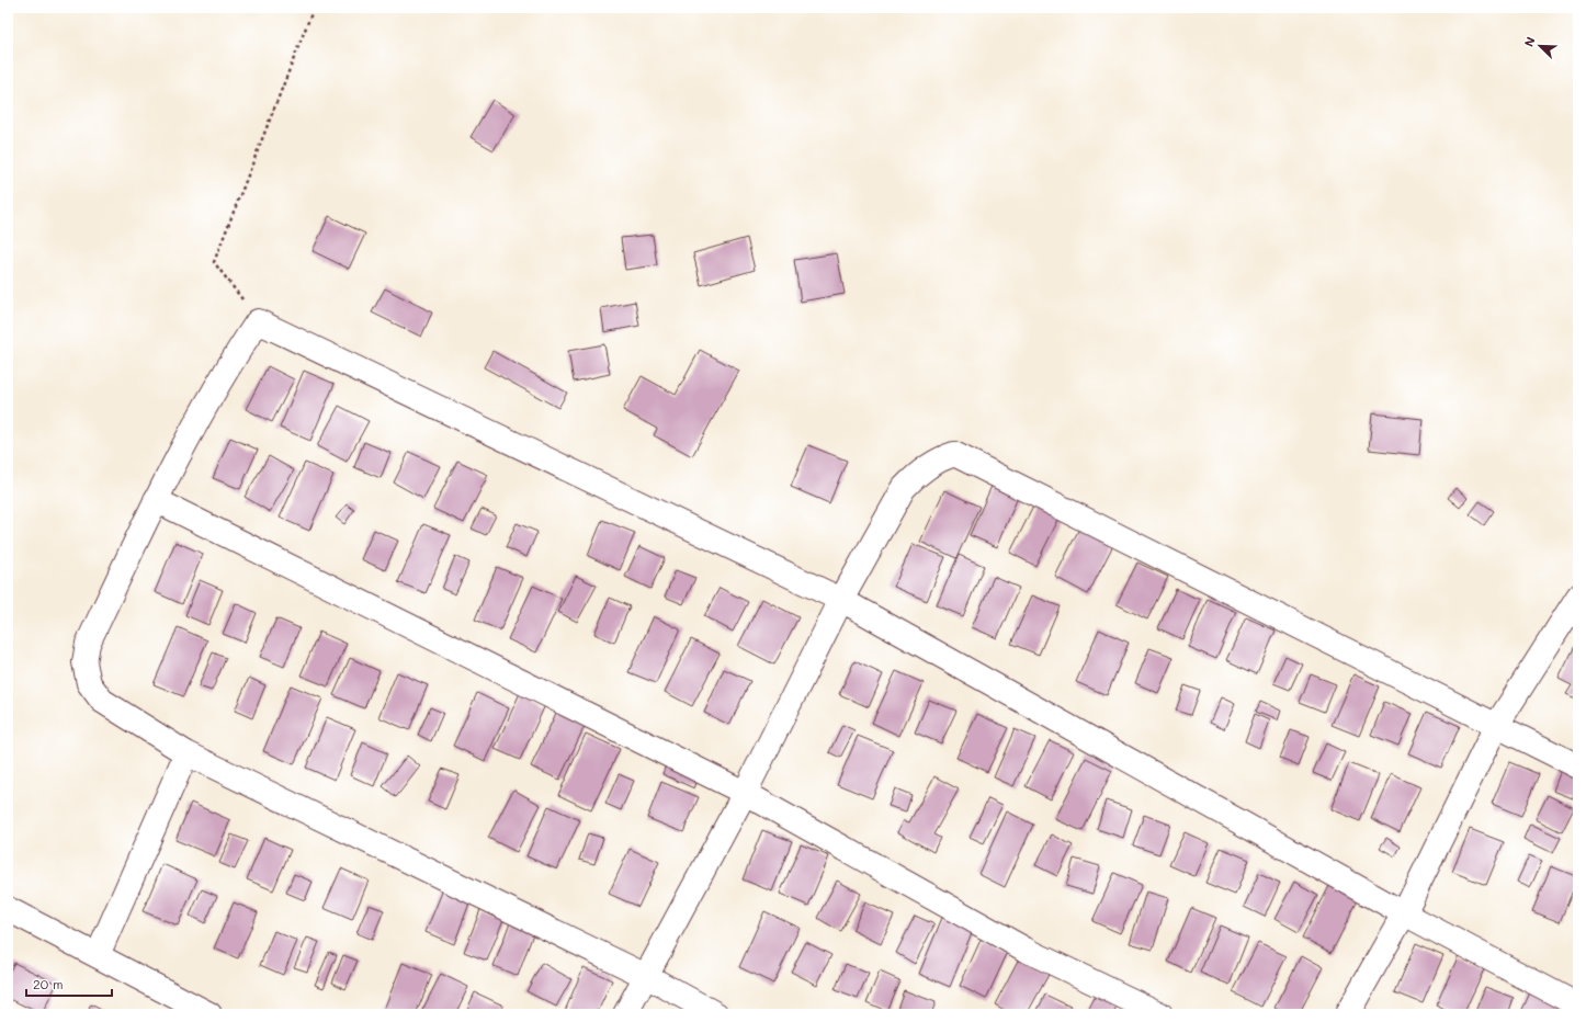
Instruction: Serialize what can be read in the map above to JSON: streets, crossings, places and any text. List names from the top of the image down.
{
  "scale_bar": "20 m",
  "north": "top left"
}
